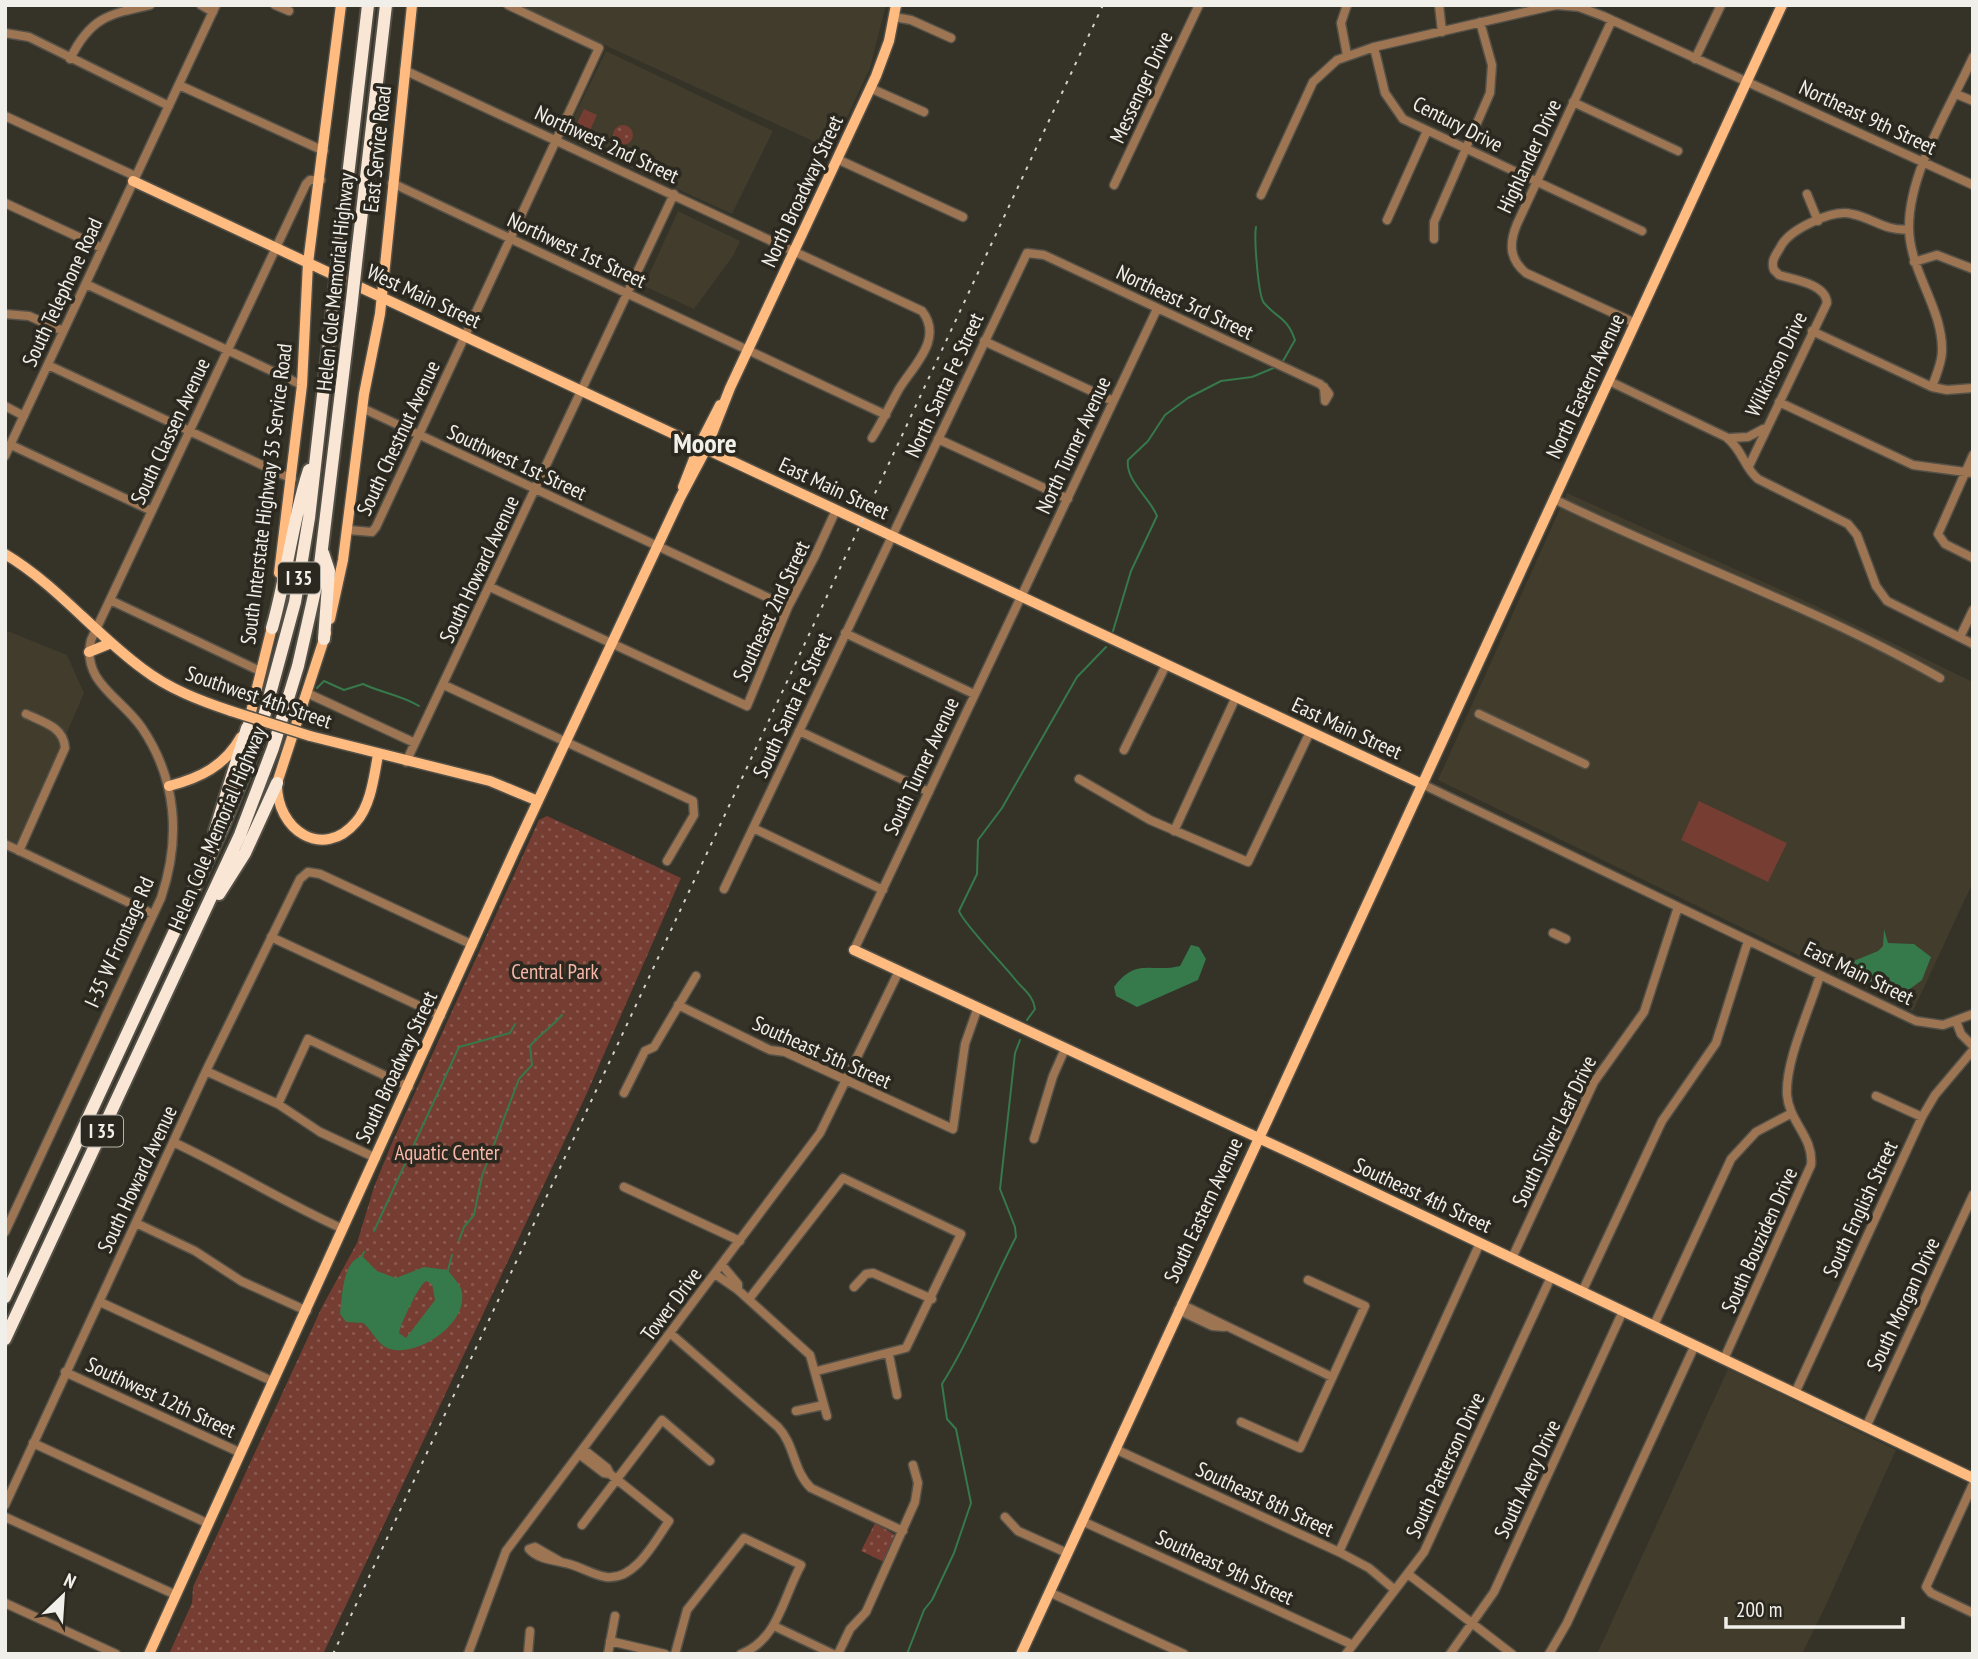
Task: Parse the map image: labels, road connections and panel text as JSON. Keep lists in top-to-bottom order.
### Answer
{
  "streets": {
    "highway": ["Helen Cole Memorial Highway", "I 35"],
    "main road": [
      "East Service Road",
      "North Broadway Street",
      "West Main Street",
      "North Eastern Avenue",
      "East Main Street",
      "South Interstate Highway 35 Service Road",
      "Southwest 4th Street",
      "South Broadway Street",
      "Southeast 4th Street",
      "South Eastern Avenue"
    ],
    "street": [
      "Messenger Drive",
      "Northeast 9th Street",
      "Century Drive",
      "Northwest 2nd Street",
      "Highlander Drive",
      "Northwest 1st Street",
      "South Telephone Road",
      "Northeast 3rd Street",
      "Wilkinson Drive",
      "North Santa Fe Street",
      "South Classen Avenue",
      "South Chestnut Avenue",
      "North Turner Avenue",
      "Southwest 1st Street",
      "South Howard Avenue",
      "Southeast 2nd Street",
      "South Santa Fe Street",
      "South Turner Avenue",
      "I-35 W Frontage Rd",
      "Southeast 5th Street",
      "South Silver Leaf Drive",
      "South English Street",
      "South Bouziden Drive",
      "Tower Drive",
      "South Morgan Drive",
      "Southwest 12th Street",
      "South Patterson Drive",
      "South Avery Drive",
      "Southeast 8th Street",
      "Southeast 9th Street"
    ]
  },
  "crossings": [
    ["Northeast 9th Street", "Century Drive"],
    ["Northeast 9th Street", "Highlander Drive"],
    ["Northeast 9th Street", "North Eastern Avenue"],
    ["Century Drive", "Highlander Drive"],
    ["Northwest 2nd Street", "East Service Road"],
    ["Northwest 2nd Street", "North Broadway Street"],
    ["Northwest 2nd Street", "Northwest 1st Street"],
    ["Northwest 2nd Street", "South Chestnut Avenue"],
    ["Northwest 2nd Street", "South Howard Avenue"],
    ["East Service Road", "Northwest 1st Street"],
    ["East Service Road", "West Main Street"],
    ["East Service Road", "South Chestnut Avenue"],
    ["East Service Road", "Southwest 1st Street"],
    ["Highlander Drive", "North Eastern Avenue"],
    ["North Broadway Street", "Northwest 1st Street"],
    ["North Broadway Street", "West Main Street"],
    ["North Broadway Street", "East Main Street"],
    ["North Broadway Street", "South Broadway Street"],
    ["Northwest 1st Street", "South Chestnut Avenue"],
    ["Northwest 1st Street", "South Howard Avenue"],
    ["South Telephone Road", "West Main Street"],
    ["West Main Street", "South Classen Avenue"],
    ["West Main Street", "South Chestnut Avenue"],
    ["West Main Street", "East Main Street"],
    ["West Main Street", "South Interstate Highway 35 Service Road"],
    ["West Main Street", "South Howard Avenue"],
    ["West Main Street", "South Broadway Street"],
    ["Northeast 3rd Street", "North Santa Fe Street"],
    ["Northeast 3rd Street", "North Turner Avenue"],
    ["North Santa Fe Street", "East Main Street"],
    ["North Santa Fe Street", "South Santa Fe Street"],
    ["North Eastern Avenue", "East Main Street"],
    ["North Eastern Avenue", "South Eastern Avenue"],
    ["South Classen Avenue", "South Interstate Highway 35 Service Road"],
    ["South Classen Avenue", "Southwest 4th Street"],
    ["South Chestnut Avenue", "Southwest 1st Street"],
    ["North Turner Avenue", "East Main Street"],
    ["North Turner Avenue", "South Turner Avenue"],
    ["Southwest 1st Street", "South Howard Avenue"],
    ["Southwest 1st Street", "Southeast 2nd Street"],
    ["Southwest 1st Street", "South Broadway Street"],
    ["East Main Street", "Southeast 2nd Street"],
    ["East Main Street", "South Santa Fe Street"],
    ["East Main Street", "South Turner Avenue"],
    ["East Main Street", "South Broadway Street"],
    ["East Main Street", "South Silver Leaf Drive"],
    ["East Main Street", "South Eastern Avenue"],
    ["East Main Street", "South Bouziden Drive"],
    ["South Interstate Highway 35 Service Road", "I-35 W Frontage Rd"],
    ["South Howard Avenue", "Southwest 4th Street"],
    ["South Howard Avenue", "South Broadway Street"],
    ["South Howard Avenue", "Southwest 12th Street"],
    ["Southeast 2nd Street", "South Broadway Street"],
    ["Southwest 4th Street", "South Broadway Street"],
    ["South Turner Avenue", "Southeast 4th Street"],
    ["Southeast 5th Street", "Southeast 4th Street"],
    ["Southeast 5th Street", "Tower Drive"],
    ["South Broadway Street", "Southwest 12th Street"],
    ["South Silver Leaf Drive", "Southeast 4th Street"],
    ["Southeast 4th Street", "South English Street"],
    ["Southeast 4th Street", "South Eastern Avenue"],
    ["Southeast 4th Street", "South Bouziden Drive"],
    ["Southeast 4th Street", "Tower Drive"],
    ["Southeast 4th Street", "South Morgan Drive"],
    ["Southeast 4th Street", "South Patterson Drive"],
    ["Southeast 4th Street", "South Avery Drive"],
    ["South Eastern Avenue", "Southeast 8th Street"],
    ["South Eastern Avenue", "Southeast 9th Street"],
    ["South Patterson Drive", "Southeast 8th Street"],
    ["South Patterson Drive", "Southeast 9th Street"]
  ],
  "districts": ["Moore"],
  "parks": ["Central Park", "Aquatic Center"],
  "scale_bar": "200 m",
  "north": "top right"
}
